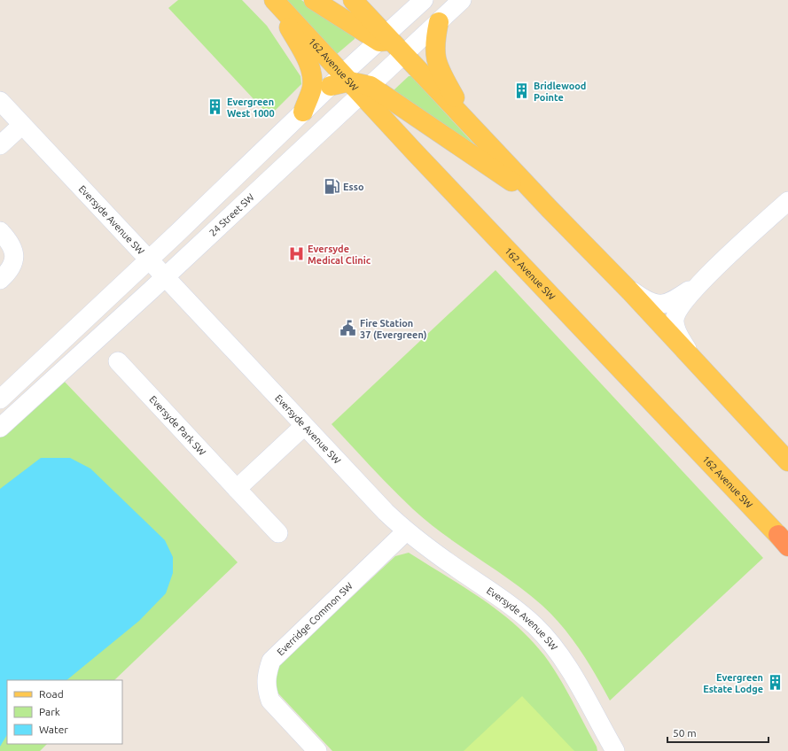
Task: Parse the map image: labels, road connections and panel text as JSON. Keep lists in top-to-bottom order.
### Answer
{
  "streets": {
    "main road": ["162 Avenue SW"],
    "street": [
      "24 Street SW",
      "Eversyde Avenue SW",
      "Eversyde Park SW",
      "Everridge Common SW"
    ]
  },
  "crossings": [
    ["162 Avenue SW", "24 Street SW"],
    ["24 Street SW", "Eversyde Avenue SW"],
    ["Eversyde Avenue SW", "Everridge Common SW"]
  ],
  "places": {
    "building": ["Bridlewood Pointe", "Evergreen West 1000", "Evergreen Estate Lodge"],
    "fuel station": ["Esso"],
    "hospital": ["Eversyde Medical Clinic"],
    "public building": ["Fire Station 37 (Evergreen)"]
  },
  "legend": ["Road", "Park", "Water"],
  "scale_bar": "50 m"
}
